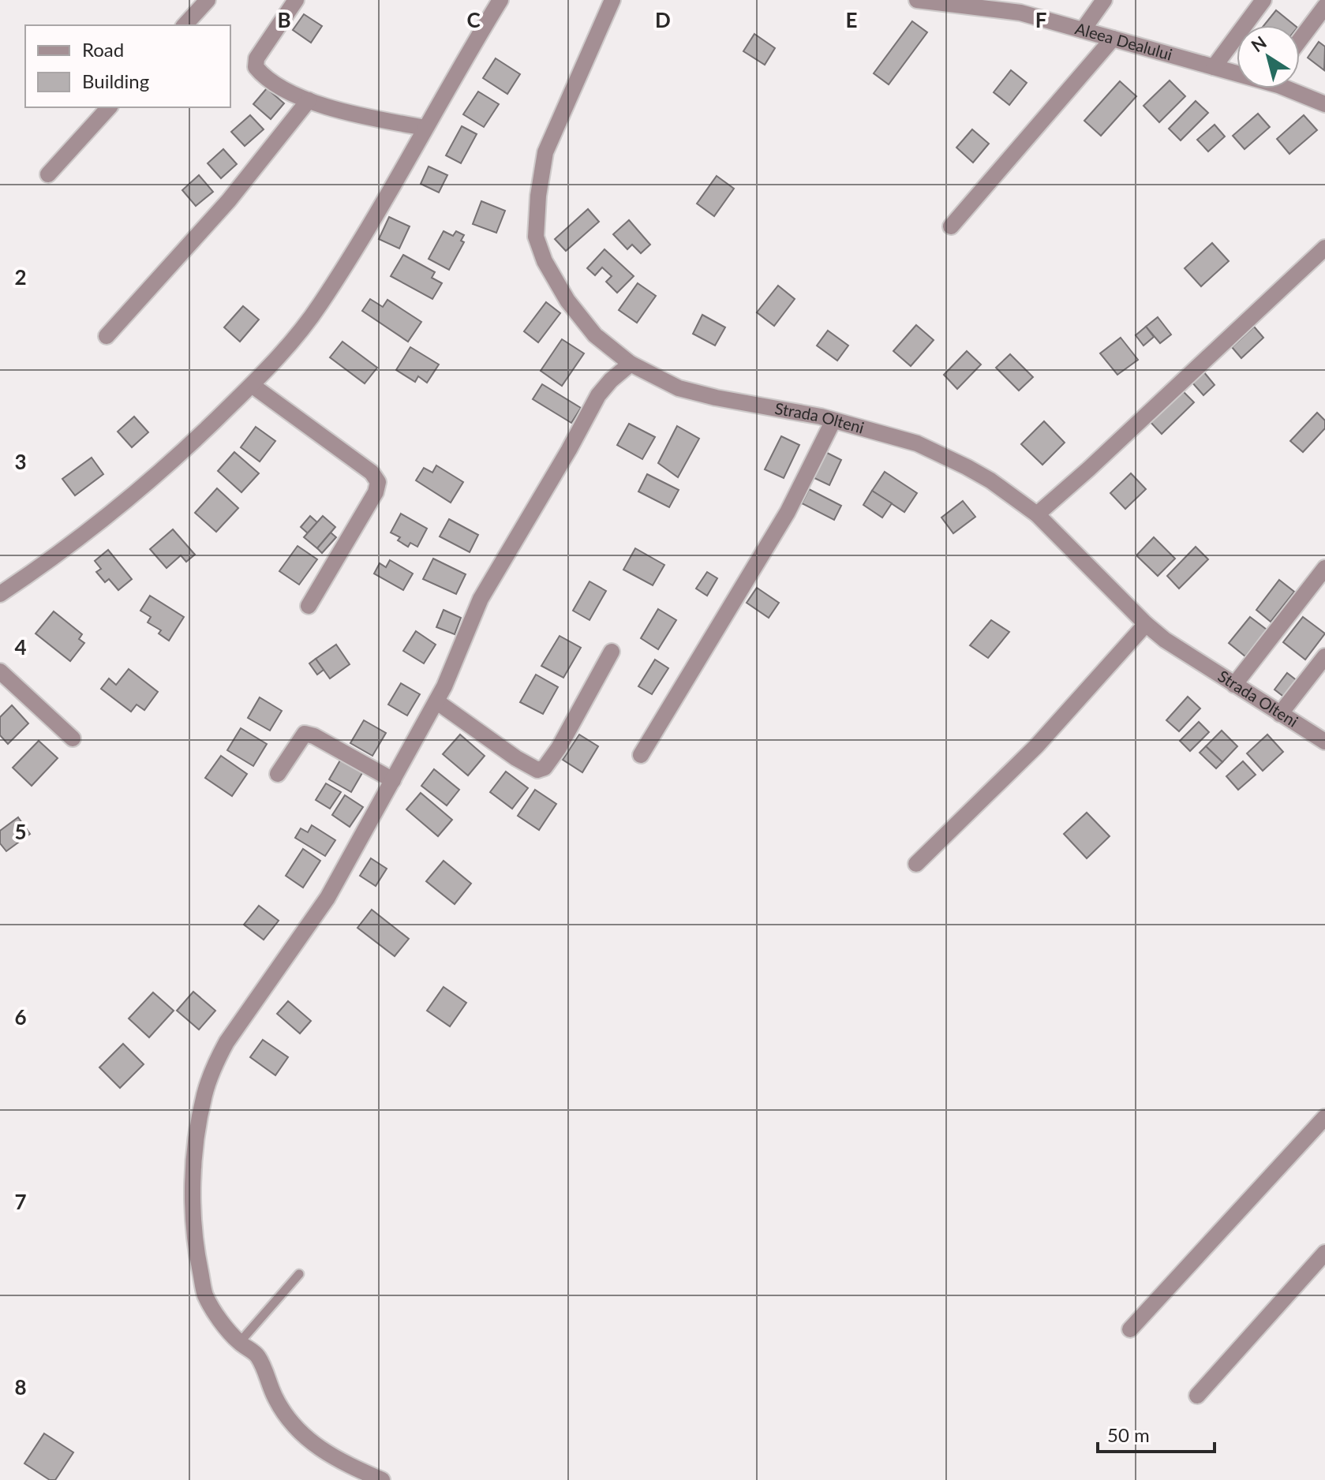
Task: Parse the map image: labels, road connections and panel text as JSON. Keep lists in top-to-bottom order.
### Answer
{
  "streets": {
    "street": ["Aleea Dealului", "Strada Olteni"]
  },
  "legend": ["Road", "Building"],
  "scale_bar": "50 m",
  "north": "top left",
  "grid": {
    "columns": [
      "B",
      "C",
      "D",
      "E",
      "F"
    ],
    "rows": [
      "2",
      "3",
      "4",
      "5",
      "6",
      "7",
      "8"
    ]
  }
}
